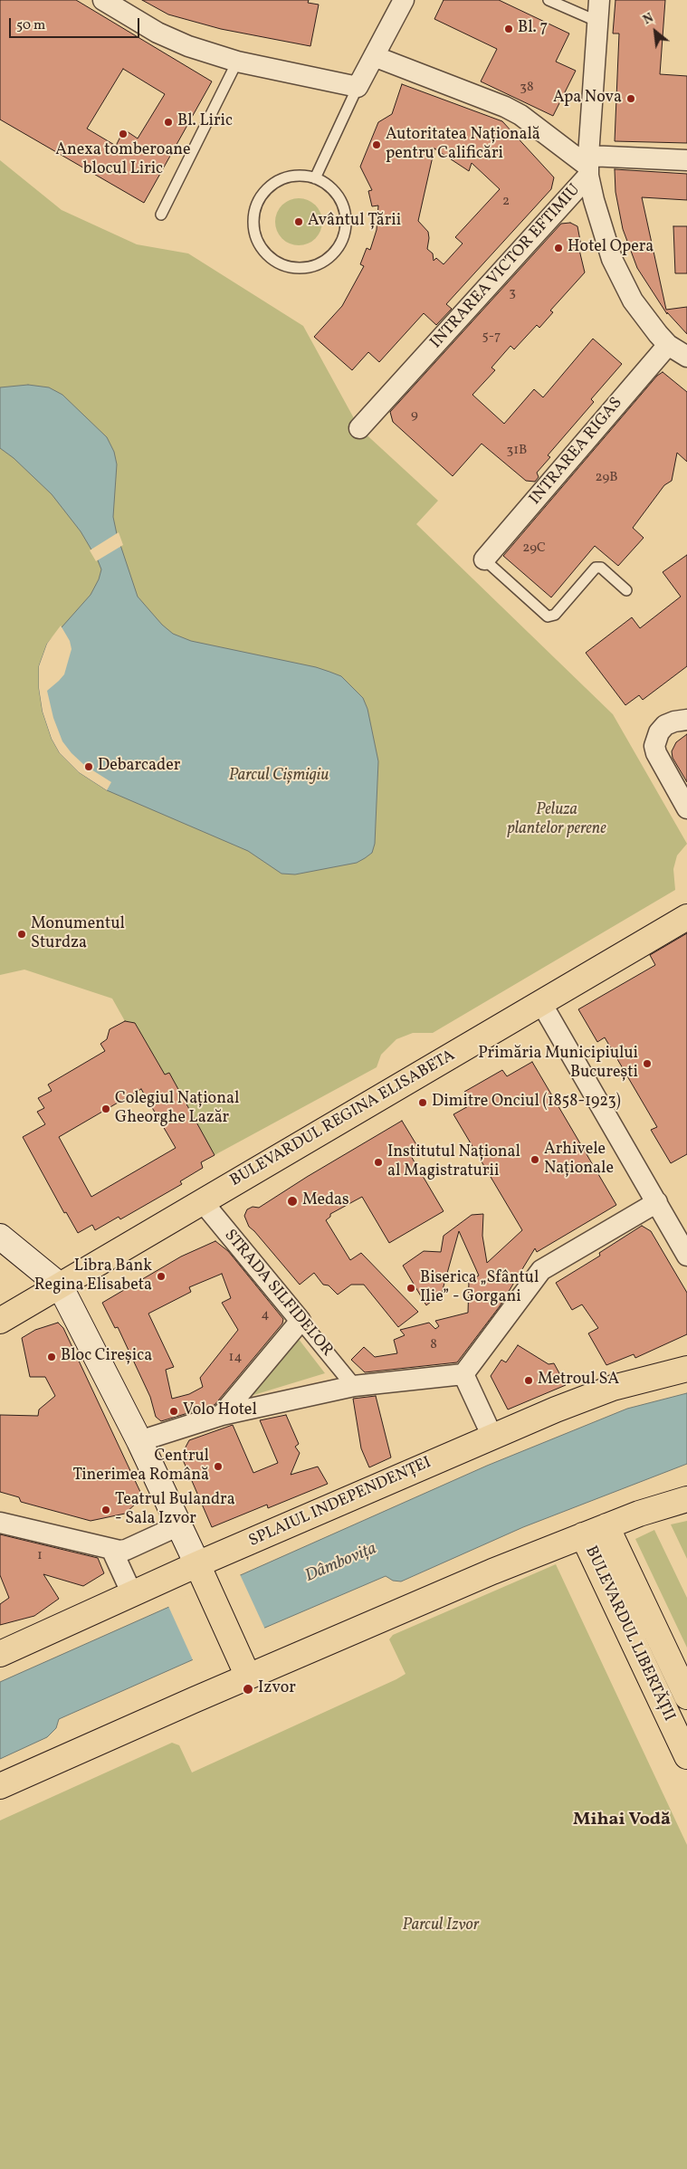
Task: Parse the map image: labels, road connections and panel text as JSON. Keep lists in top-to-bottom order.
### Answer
{
  "streets": {
    "main road": ["BULEVARDUL REGINA ELISABETA", "SPLAIUL INDEPENDENȚEI", "BULEVARDUL LIBERTĂȚII"],
    "street": ["INTRAREA VICTOR EFTIMIU", "INTRAREA RIGAS", "STRADA SILFIDELOR"]
  },
  "crossings": [
    ["BULEVARDUL REGINA ELISABETA", "STRADA SILFIDELOR"]
  ],
  "districts": ["Mihai Vodă"],
  "water": ["Dâmbovița"],
  "parks": ["Parcul Cișmigiu", "Peluza plantelor perene", "Parcul Izvor"],
  "places": [
    "Bl. 7",
    "Apa Nova",
    "Bl. Liric",
    "Anexa tomberoane blocul Liric",
    "Autoritatea Națională pentru Calificări",
    "Avântul Țării",
    "Hotel Opera",
    "Debarcader",
    "Monumentul Sturdza",
    "Primăria Municipiului București",
    "Dimitre Onciul (1858-1923)",
    "Colegiul Național Gheorghe Lazăr",
    "Arhivele Naționale",
    "Institutul Național al Magistraturii",
    "Medas",
    "Libra Bank Regina Elisabeta",
    "Biserica „Sfântul Ilie” - Gorgani",
    "Bloc Cireșica",
    "Metroul SA",
    "Volo Hotel",
    "Centrul Tinerimea Română",
    "Teatrul Bulandra - Sala Izvor",
    "Izvor"
  ],
  "house_numbers": [
    "38",
    "2",
    "3",
    "5-7",
    "9",
    "31B",
    "29B",
    "29C",
    "4",
    "8",
    "14",
    "1"
  ],
  "scale_bar": "50 m",
  "north": "top left"
}
